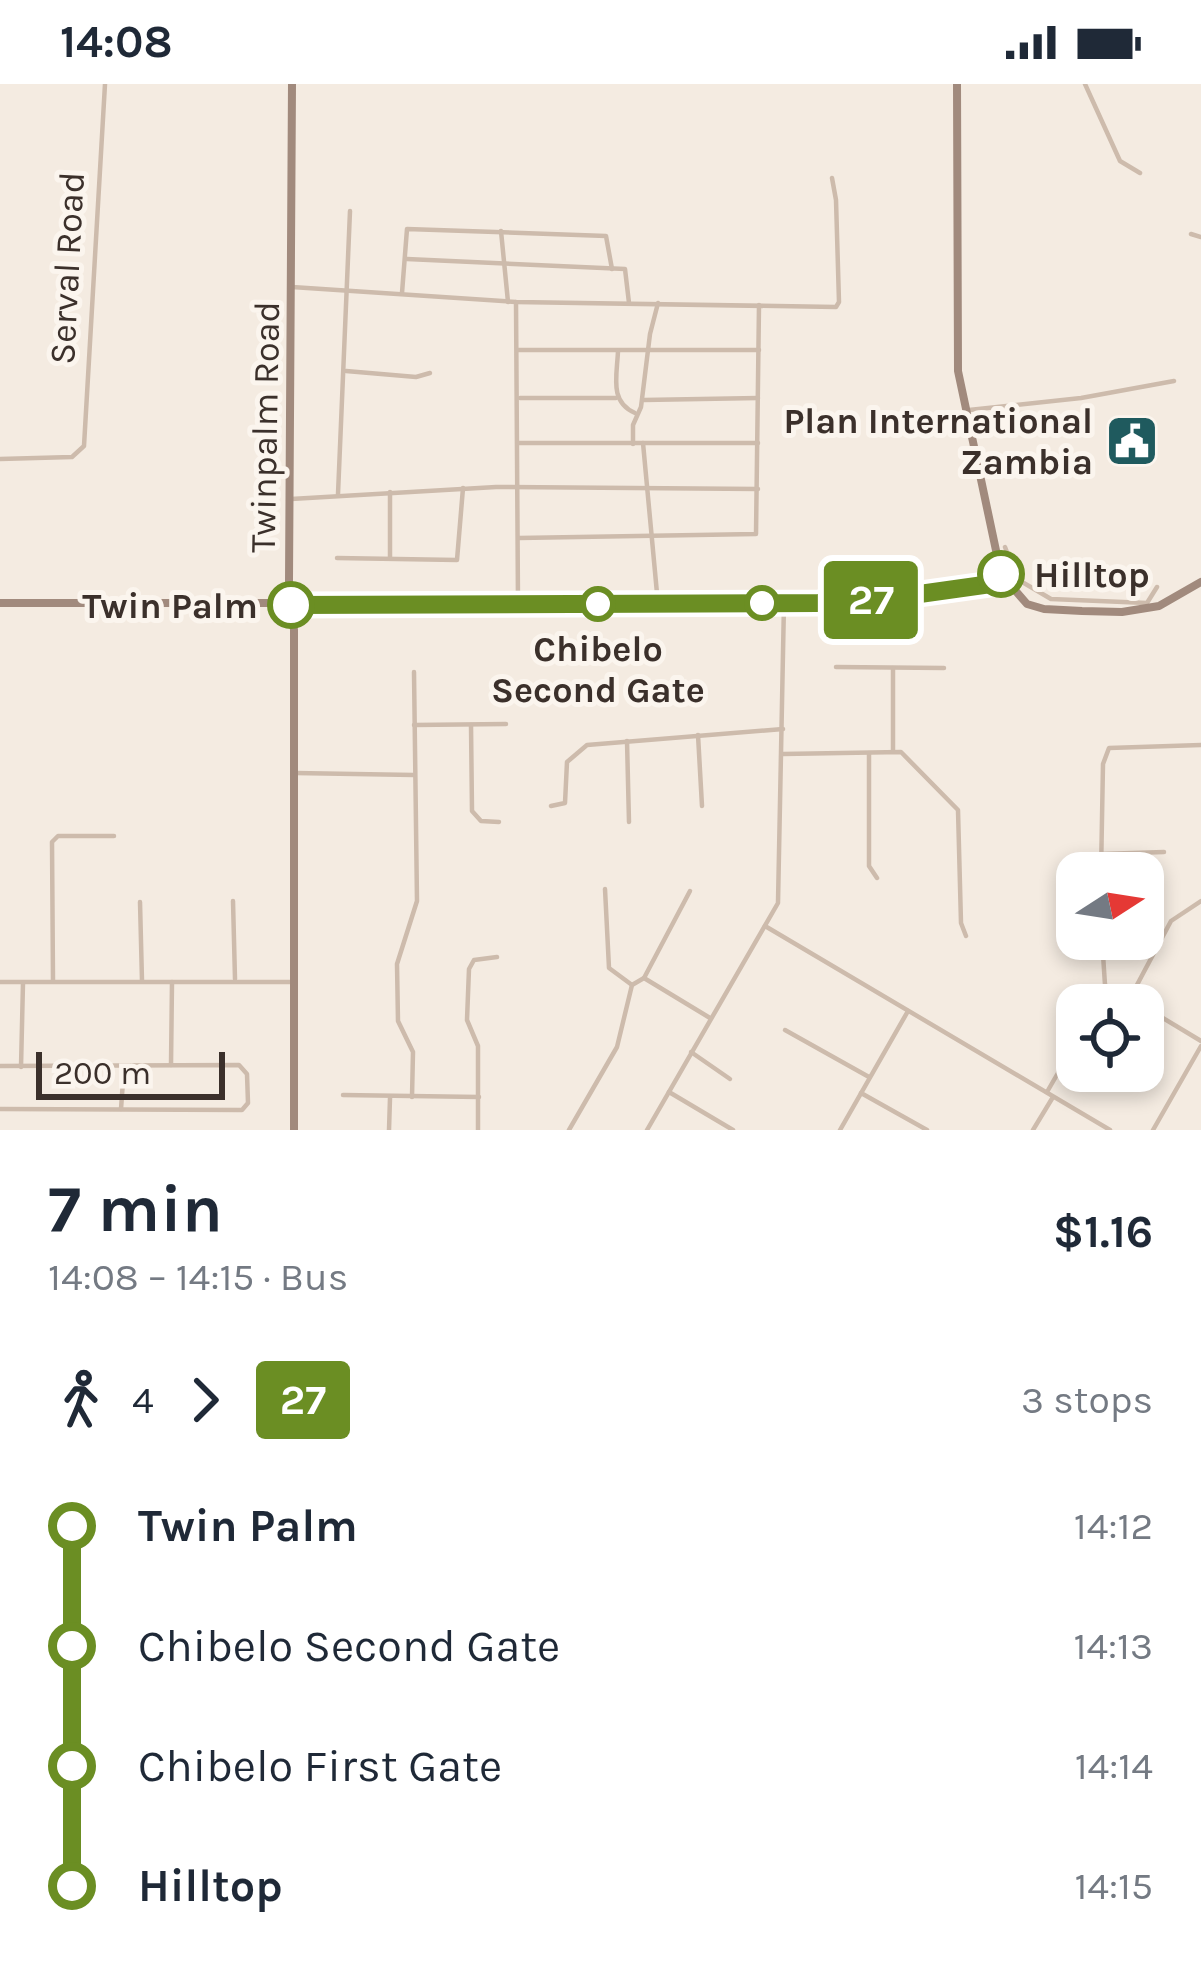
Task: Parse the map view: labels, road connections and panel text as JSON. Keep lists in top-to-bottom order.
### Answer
{
  "streets": {
    "main road": ["Twinpalm Road"],
    "street": ["Serval Road"]
  },
  "places": {
    "public building": ["Plan International Zambia"],
    "other": ["Hilltop", "Chibelo Second Gate", "Twin Palm"]
  },
  "lines": ["bus line 27"],
  "scale_bar": "200 m",
  "north": "right",
  "page": {
    "status": "14:08",
    "on_map": "27",
    "scale": "200 m",
    "heading": ["7 min", "14:08 – 14:15 · Bus", "$1.16"],
    "legs": ["4", "27", "3 stops"],
    "list": [
      {
        "name": "Twin Palm",
        "value": "14:12"
      },
      {
        "name": "Chibelo Second Gate",
        "value": "14:13"
      },
      {
        "name": "Chibelo First Gate",
        "value": "14:14"
      },
      {
        "name": "Hilltop",
        "value": "14:15"
      }
    ]
  }
}
